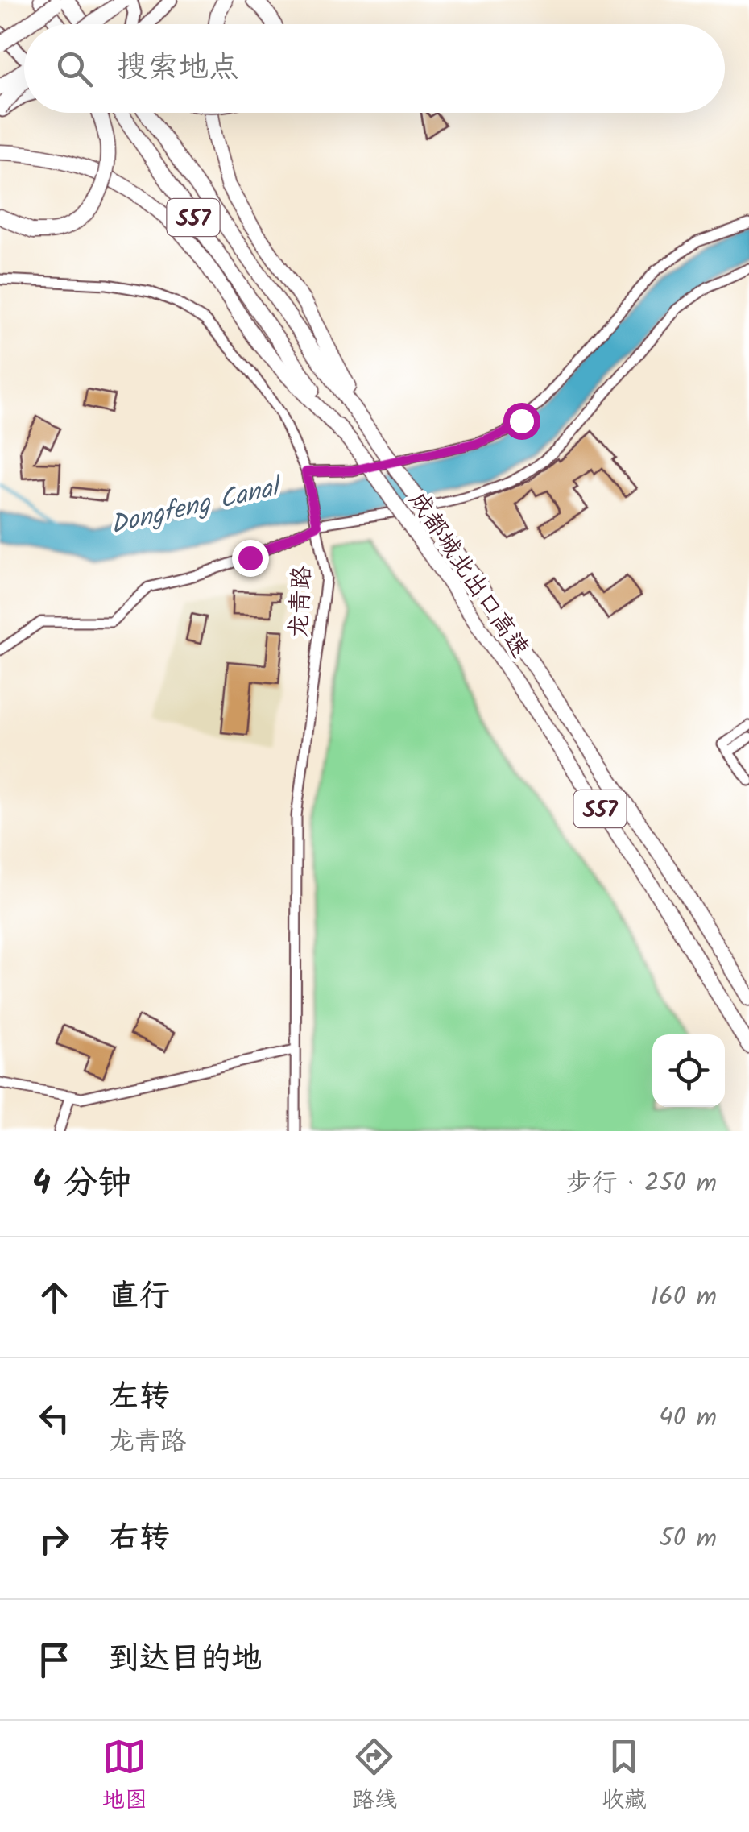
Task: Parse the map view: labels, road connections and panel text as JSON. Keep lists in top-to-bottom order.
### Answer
{
  "streets": {
    "highway": ["S57", "成都城北出口高速"],
    "street": ["龙青路"]
  },
  "water": ["Dongfeng Canal"],
  "page": {
    "search": "搜索地点",
    "heading": ["4 分钟", "步行 · 250 m"],
    "list": [
      ["直行", "160 m"],
      ["左转", "龙青路", "40 m"],
      ["右转", "50 m"],
      "到达目的地"
    ],
    "nav": ["地图", "路线", "收藏"]
  }
}
